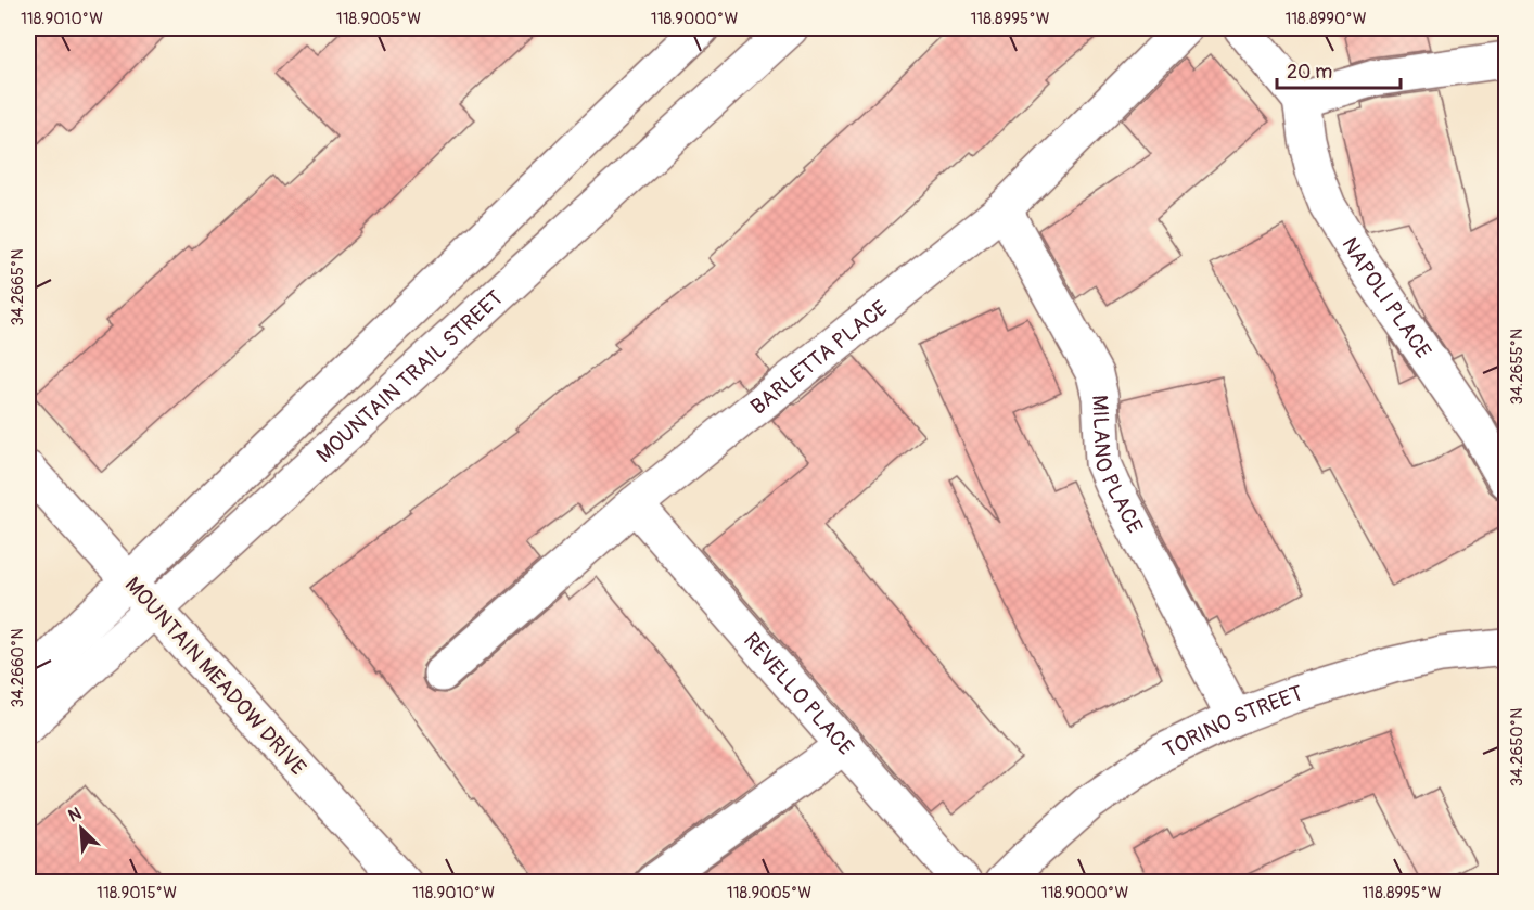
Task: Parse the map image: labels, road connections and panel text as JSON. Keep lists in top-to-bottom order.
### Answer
{
  "streets": {
    "street": [
      "NAPOLI PLACE",
      "BARLETTA PLACE",
      "MOUNTAIN TRAIL STREET",
      "MILANO PLACE",
      "MOUNTAIN MEADOW DRIVE",
      "REVELLO PLACE",
      "TORINO STREET"
    ]
  },
  "crossings": [
    ["BARLETTA PLACE", "MILANO PLACE"],
    ["BARLETTA PLACE", "REVELLO PLACE"],
    ["MOUNTAIN TRAIL STREET", "MOUNTAIN MEADOW DRIVE"],
    ["MILANO PLACE", "TORINO STREET"]
  ],
  "scale_bar": "20 m",
  "north": "top left",
  "coordinates": [
    "118.9010°W",
    "118.9005°W",
    "118.9000°W",
    "118.8995°W",
    "118.8990°W",
    "34.2665°N",
    "34.2655°N",
    "34.2660°N",
    "34.2650°N",
    "118.9015°W"
  ]
}
